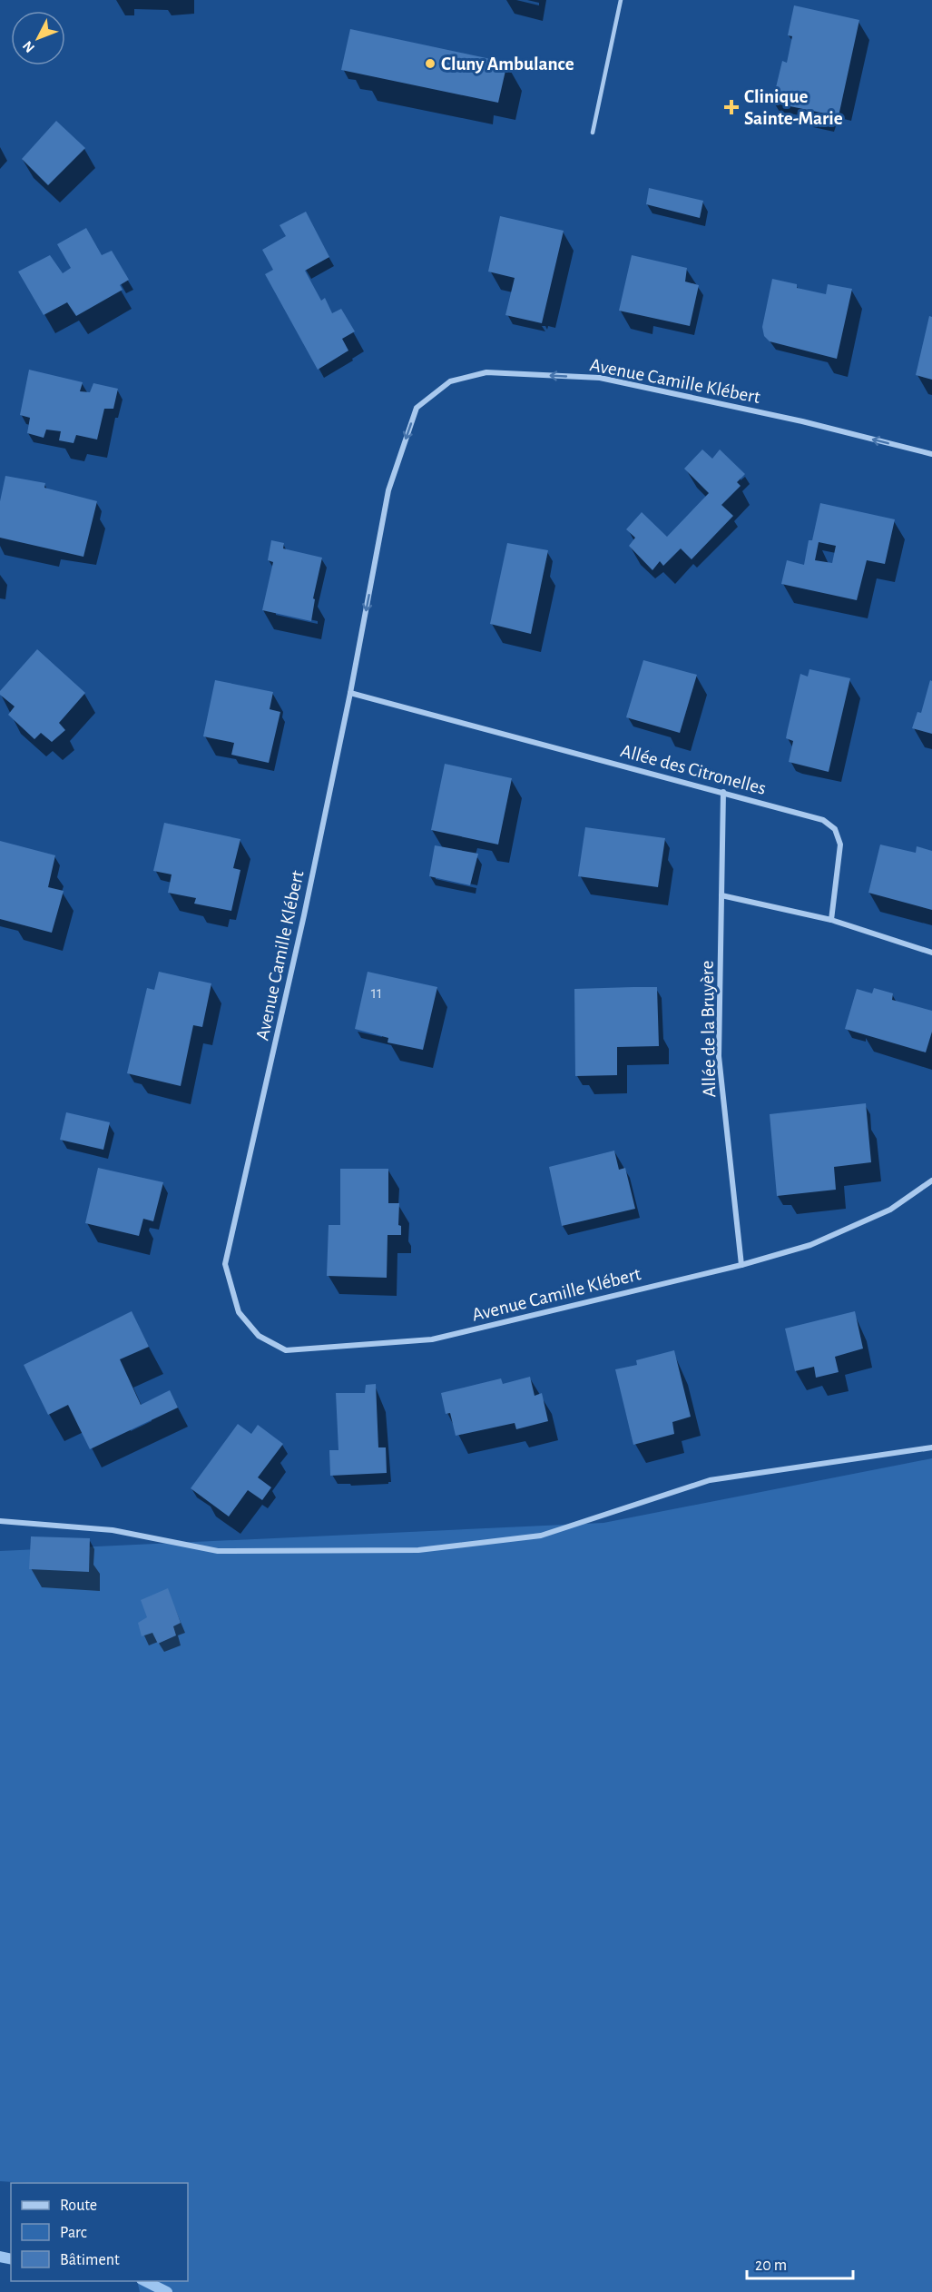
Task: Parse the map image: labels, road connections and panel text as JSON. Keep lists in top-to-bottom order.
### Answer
{
  "streets": {
    "street": ["Avenue Camille Klébert", "Allée des Citronelles", "Allée de la Bruyère"]
  },
  "crossings": [
    ["Avenue Camille Klébert", "Allée des Citronelles"],
    ["Avenue Camille Klébert", "Allée de la Bruyère"],
    ["Allée des Citronelles", "Allée de la Bruyère"]
  ],
  "places": {
    "other": ["Cluny Ambulance"],
    "health": ["Clinique Sainte-Marie"]
  },
  "house_numbers": ["11"],
  "legend": ["Route", "Parc", "Bâtiment"],
  "scale_bar": "20 m",
  "north": "bottom left"
}
